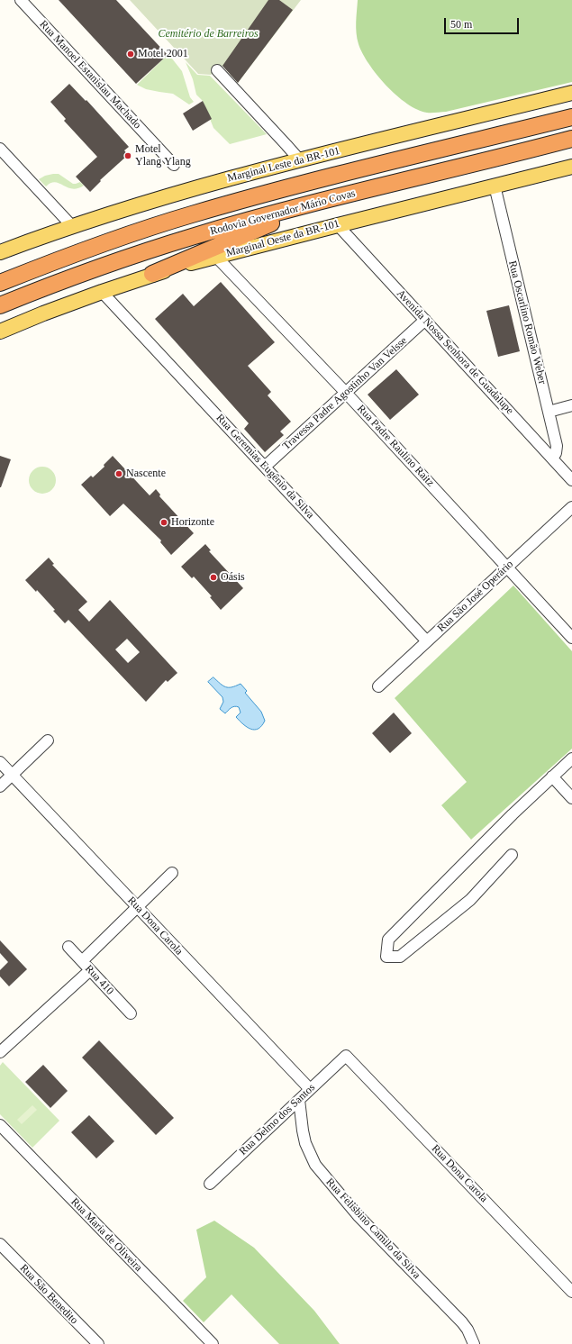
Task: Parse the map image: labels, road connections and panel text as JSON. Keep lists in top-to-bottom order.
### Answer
{
  "streets": {
    "highway": ["Rodovia Governador Mário Covas"],
    "main road": ["Marginal Leste da BR-101", "Marginal Oeste da BR-101"],
    "street": [
      "Rua Manoel Estanislau Machado",
      "Rua Oscarlino Romão Weber",
      "Avenida Nossa Senhora de Guadalupe",
      "Travessa Padre Agostinho Van Velsse",
      "Rua Padre Raulino Raitz",
      "Rua Geremias Eugênio da Silva",
      "Rua São José Operário",
      "Rua Dona Carola",
      "Rua 410",
      "Rua Delmo dos Santos",
      "Rua Felisbino Camilo da Silva",
      "Rua Maria de Oliveira",
      "Rua São Benedito"
    ]
  },
  "crossings": [
    ["Marginal Oeste da BR-101", "Rua Oscarlino Romão Weber"],
    ["Marginal Oeste da BR-101", "Avenida Nossa Senhora de Guadalupe"],
    ["Marginal Oeste da BR-101", "Rua Padre Raulino Raitz"],
    ["Marginal Oeste da BR-101", "Rua Geremias Eugênio da Silva"],
    ["Rua Oscarlino Romão Weber", "Avenida Nossa Senhora de Guadalupe"],
    ["Avenida Nossa Senhora de Guadalupe", "Travessa Padre Agostinho Van Velsse"],
    ["Travessa Padre Agostinho Van Velsse", "Rua Padre Raulino Raitz"],
    ["Travessa Padre Agostinho Van Velsse", "Rua Geremias Eugênio da Silva"],
    ["Rua Padre Raulino Raitz", "Rua São José Operário"],
    ["Rua Geremias Eugênio da Silva", "Rua São José Operário"],
    ["Rua Dona Carola", "Rua Delmo dos Santos"],
    ["Rua Delmo dos Santos", "Rua Felisbino Camilo da Silva"]
  ],
  "parks": ["Cemitério de Barreiros"],
  "places": [
    "Motel 2001",
    "Motel Ylang Ylang",
    "Nascente",
    "Horizonte",
    "Oásis"
  ],
  "scale_bar": "50 m"
}
